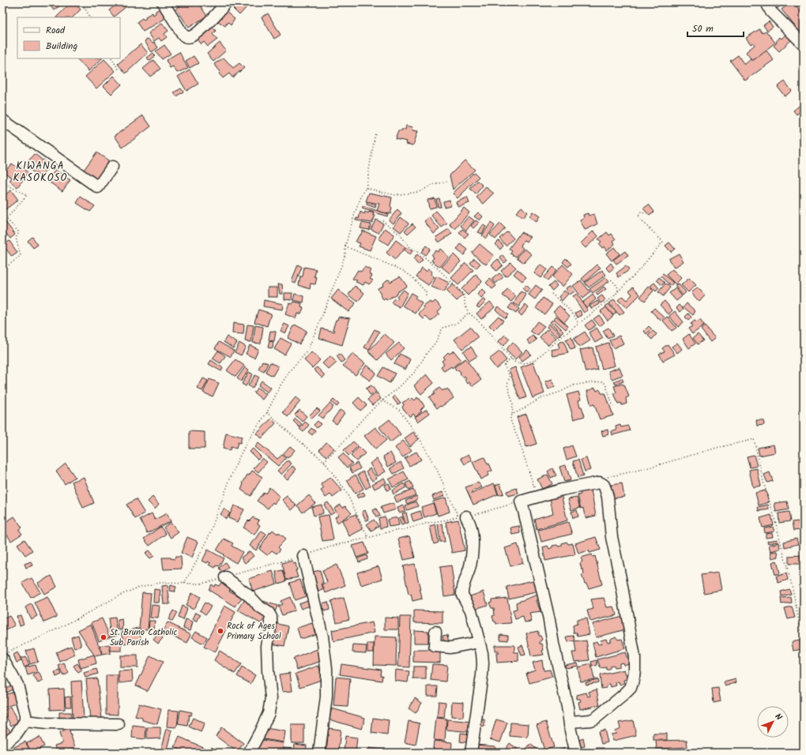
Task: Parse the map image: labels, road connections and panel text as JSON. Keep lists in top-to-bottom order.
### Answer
{
  "districts": ["KIWANGA KASOKOSO"],
  "places": ["Rock of Ages Primary School", "St. Bruno Catholic Sub Parish"],
  "legend": ["Road", "Building"],
  "scale_bar": "50 m",
  "north": "top right"
}
